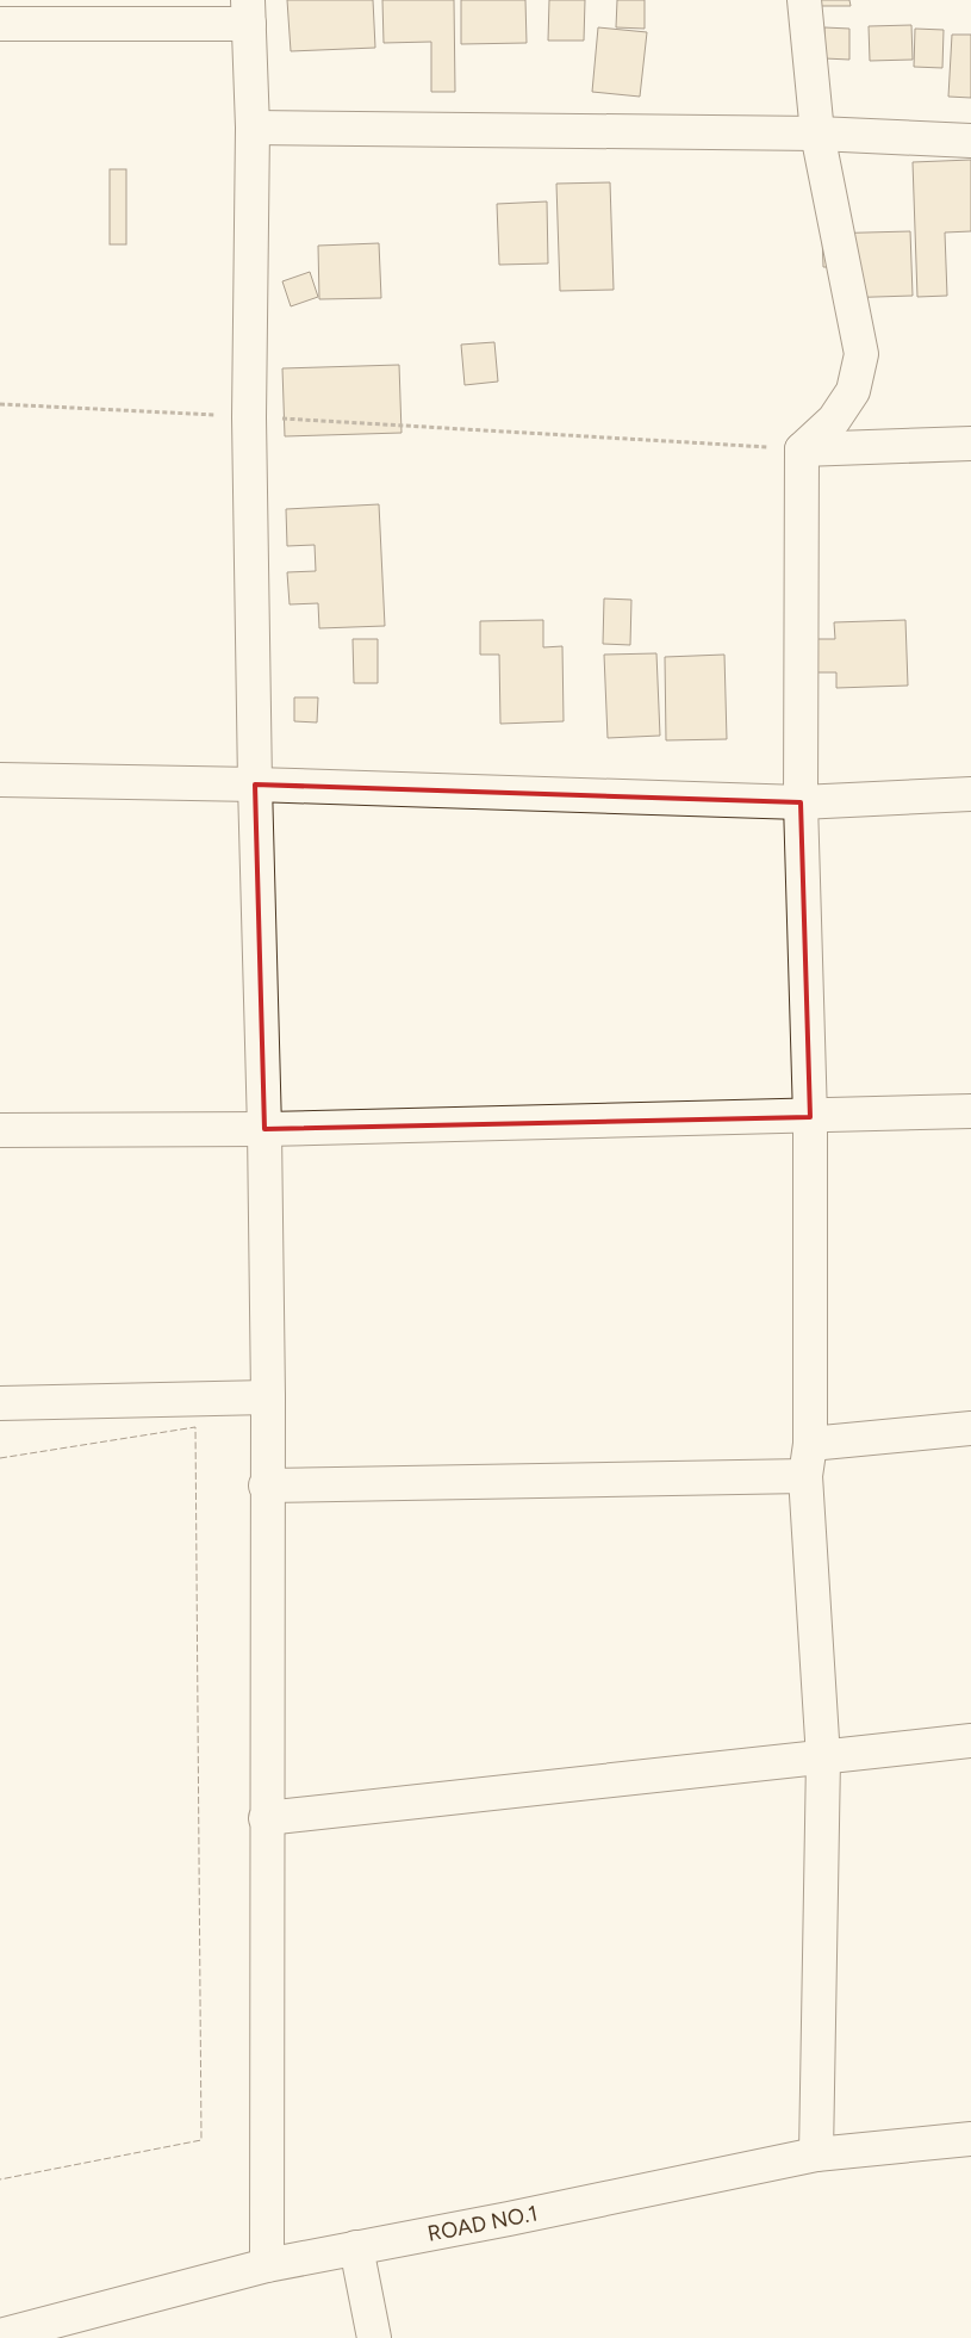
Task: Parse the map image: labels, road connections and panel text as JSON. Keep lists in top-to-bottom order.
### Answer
{
  "streets": {
    "main road": ["ROAD NO.1"]
  }
}
